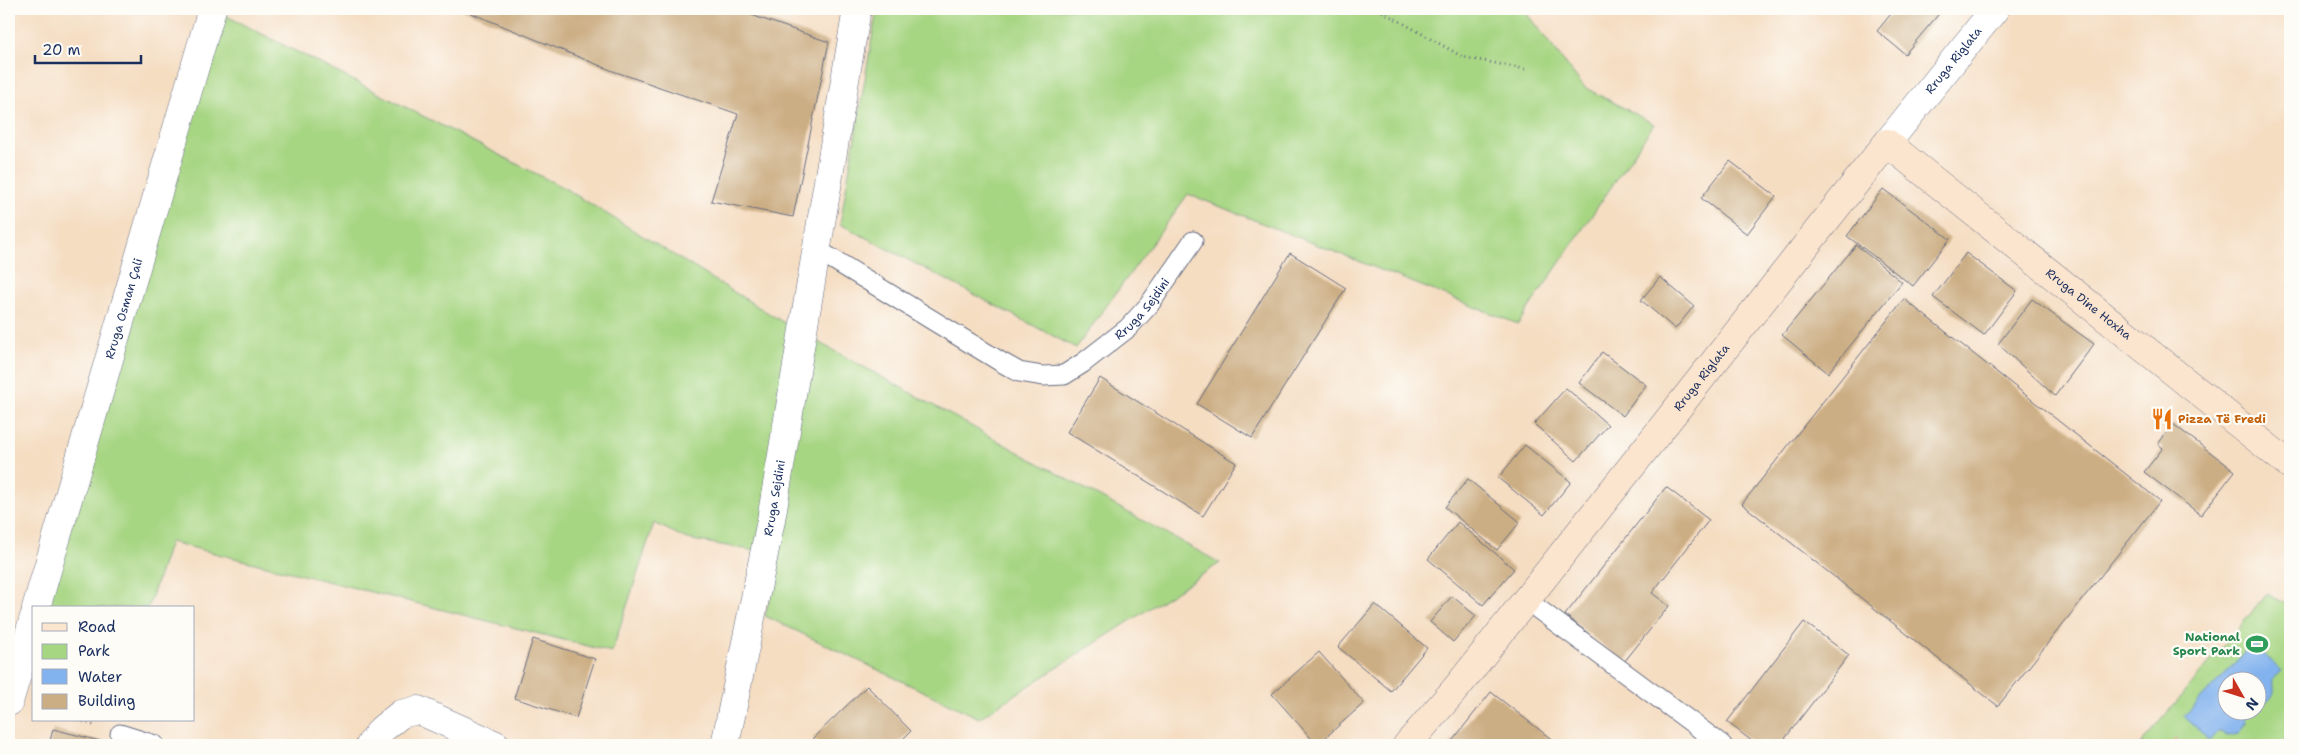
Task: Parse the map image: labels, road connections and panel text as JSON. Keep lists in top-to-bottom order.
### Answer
{
  "streets": {
    "main road": ["Rruga Riglata", "Rruga Dine Hoxha"],
    "street": ["Rruga Osman Çali", "Rruga Sejdini"]
  },
  "crossings": [
    ["Rruga Riglata", "Rruga Dine Hoxha"]
  ],
  "places": {
    "restaurant": ["Pizza Të Fredi"],
    "sports": ["National Sport Park"]
  },
  "legend": [
    "Road",
    "Park",
    "Water",
    "Building"
  ],
  "scale_bar": "20 m",
  "north": "bottom right"
}
